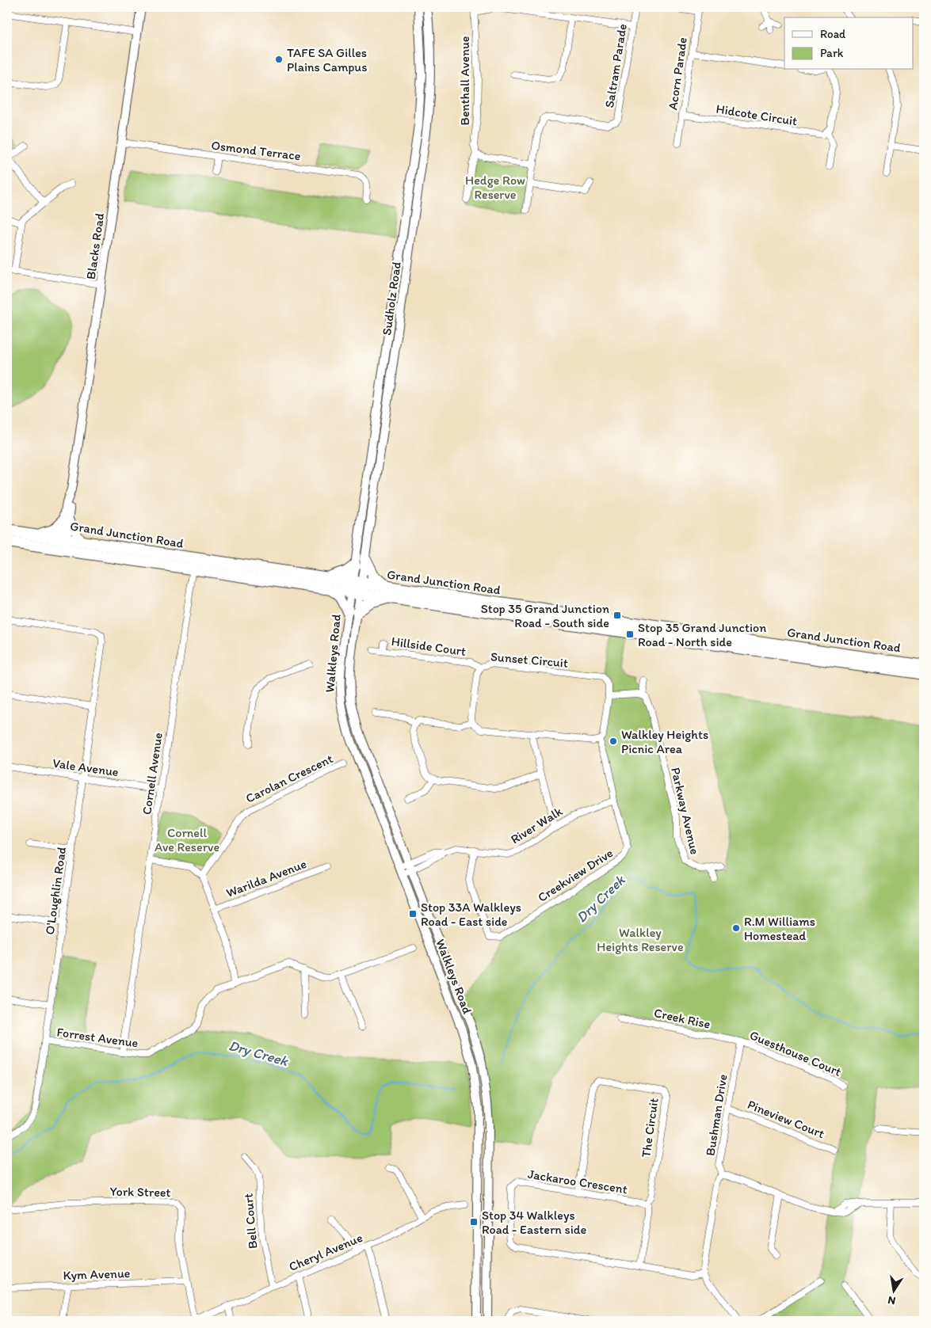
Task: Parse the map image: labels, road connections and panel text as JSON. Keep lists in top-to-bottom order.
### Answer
{
  "streets": {
    "highway": ["Grand Junction Road"],
    "main road": ["Blacks Road", "Sudholz Road", "Walkleys Road"],
    "street": [
      "Saltram Parade",
      "Acorn Parade",
      "Benthall Avenue",
      "Hidcote Circuit",
      "Osmond Terrace",
      "Hillside Court",
      "Sunset Circuit",
      "Vale Avenue",
      "Cornell Avenue",
      "Carolan Crescent",
      "Parkway Avenue",
      "River Walk",
      "Creekview Drive",
      "Warilda Avenue",
      "O'Loughlin Road",
      "Creek Rise",
      "Forrest Avenue",
      "Guesthouse Court",
      "Bushman Drive",
      "Pineview Court",
      "The Circuit",
      "Jackaroo Crescent",
      "York Street",
      "Bell Court",
      "Cheryl Avenue",
      "Kym Avenue"
    ]
  },
  "crossings": [
    ["Acorn Parade", "Hidcote Circuit"],
    ["Osmond Terrace", "Blacks Road"],
    ["Blacks Road", "Grand Junction Road"],
    ["Sudholz Road", "Grand Junction Road"],
    ["Sudholz Road", "Walkleys Road"],
    ["Grand Junction Road", "Walkleys Road"],
    ["Grand Junction Road", "Cornell Avenue"],
    ["Hillside Court", "Sunset Circuit"],
    ["Walkleys Road", "River Walk"],
    ["Sunset Circuit", "Creekview Drive"],
    ["Vale Avenue", "Cornell Avenue"],
    ["Vale Avenue", "O'Loughlin Road"],
    ["Cornell Avenue", "Forrest Avenue"],
    ["River Walk", "Creekview Drive"],
    ["O'Loughlin Road", "Forrest Avenue"],
    ["Creek Rise", "Guesthouse Court"],
    ["Creek Rise", "Bushman Drive"],
    ["Guesthouse Court", "Bushman Drive"],
    ["Bushman Drive", "Pineview Court"],
    ["Bushman Drive", "Jackaroo Crescent"],
    ["The Circuit", "Jackaroo Crescent"],
    ["York Street", "Cheryl Avenue"],
    ["York Street", "Kym Avenue"],
    ["Bell Court", "Cheryl Avenue"]
  ],
  "water": ["Dry Creek"],
  "parks": ["Hedge Row Reserve", "Cornell Ave Reserve", "Walkley Heights Reserve"],
  "places": {
    "other": ["TAFE SA Gilles Plains Campus", "Walkley Heights Picnic Area", "R.M Williams Homestead"],
    "transit": [
      "Stop 35 Grand Junction Road - South side",
      "Stop 35 Grand Junction Road - North side",
      "Stop 33A Walkleys Road - East side",
      "Stop 34 Walkleys Road - Eastern side"
    ]
  },
  "legend": ["Road", "Park"],
  "north": "bottom"
}
